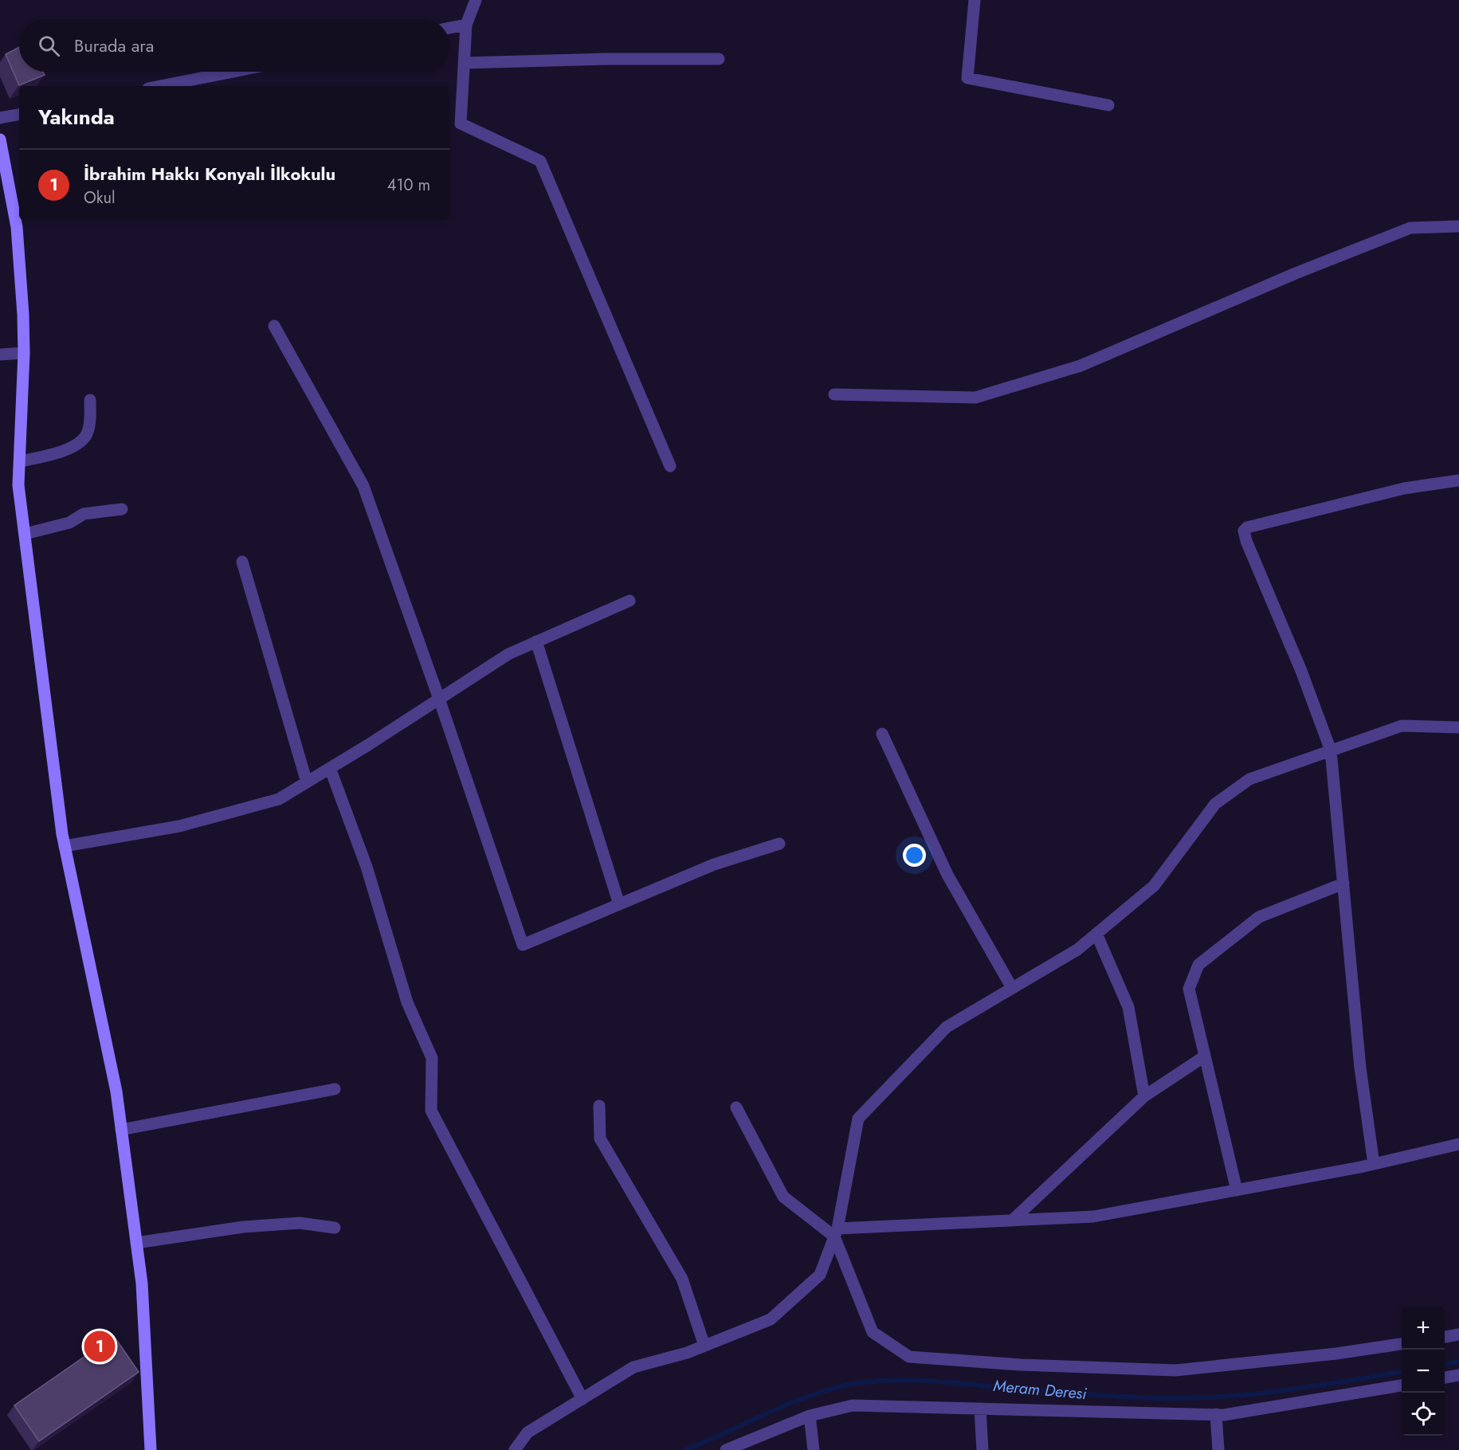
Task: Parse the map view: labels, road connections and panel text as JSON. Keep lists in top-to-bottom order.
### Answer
{
  "water": ["Meram Deresi"],
  "page": {
    "search": "Burada ara",
    "heading": "Yakında",
    "list": [
      {
        "mark": "1",
        "name": "İbrahim Hakkı Konyalı İlkokulu",
        "note": "Okul",
        "value": "410 m"
      }
    ],
    "map_buttons": ["+", "−"],
    "pins": "1"
  }
}
